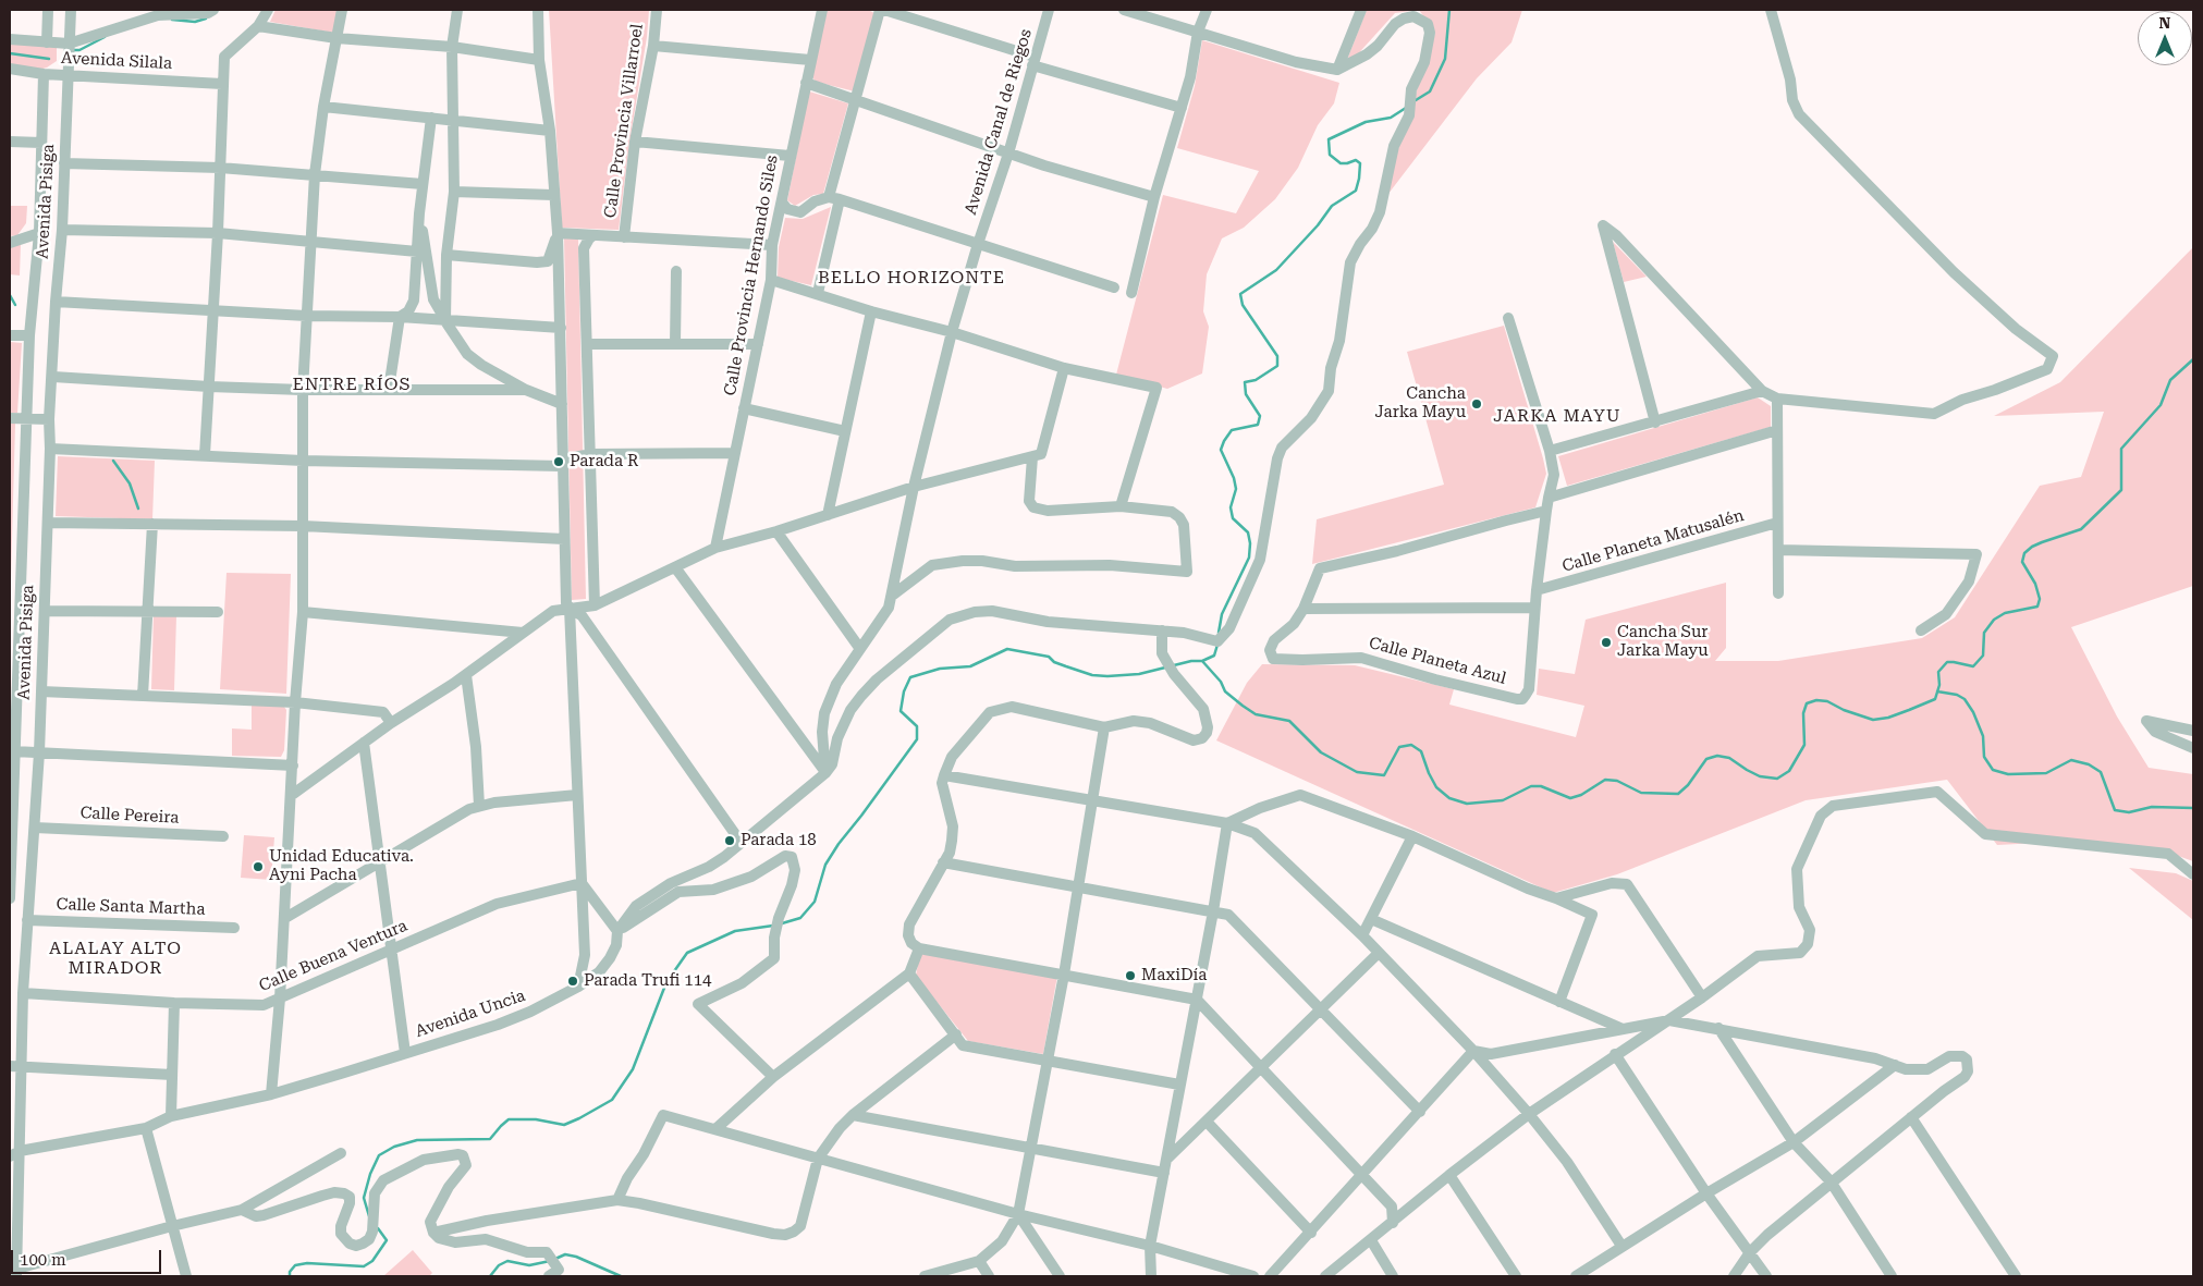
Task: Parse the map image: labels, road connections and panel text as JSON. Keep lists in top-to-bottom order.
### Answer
{
  "streets": {
    "street": [
      "Avenida Silala",
      "Calle Provincia Villarroel",
      "Avenida Canal de Riegos",
      "Avenida Pisiga",
      "Calle Provincia Hernando Siles",
      "Calle Planeta Matusalén",
      "Calle Planeta Azul",
      "Calle Pereira",
      "Calle Santa Martha",
      "Calle Buena Ventura",
      "Avenida Uncia"
    ]
  },
  "crossings": [
    ["Avenida Silala", "Avenida Pisiga"],
    ["Avenida Pisiga", "Calle Pereira"],
    ["Avenida Pisiga", "Calle Santa Martha"],
    ["Avenida Pisiga", "Calle Buena Ventura"],
    ["Avenida Pisiga", "Avenida Uncia"]
  ],
  "districts": [
    "BELLO HORIZONTE",
    "ENTRE RÍOS",
    "JARKA MAYU",
    "ALALAY ALTO MIRADOR"
  ],
  "places": [
    "Cancha Jarka Mayu",
    "Parada R",
    "Cancha Sur Jarka Mayu",
    "Parada 18",
    "Unidad Educativa. Ayni Pacha",
    "MaxiDía",
    "Parada Trufi 114"
  ],
  "scale_bar": "100 m",
  "north": "top"
}
